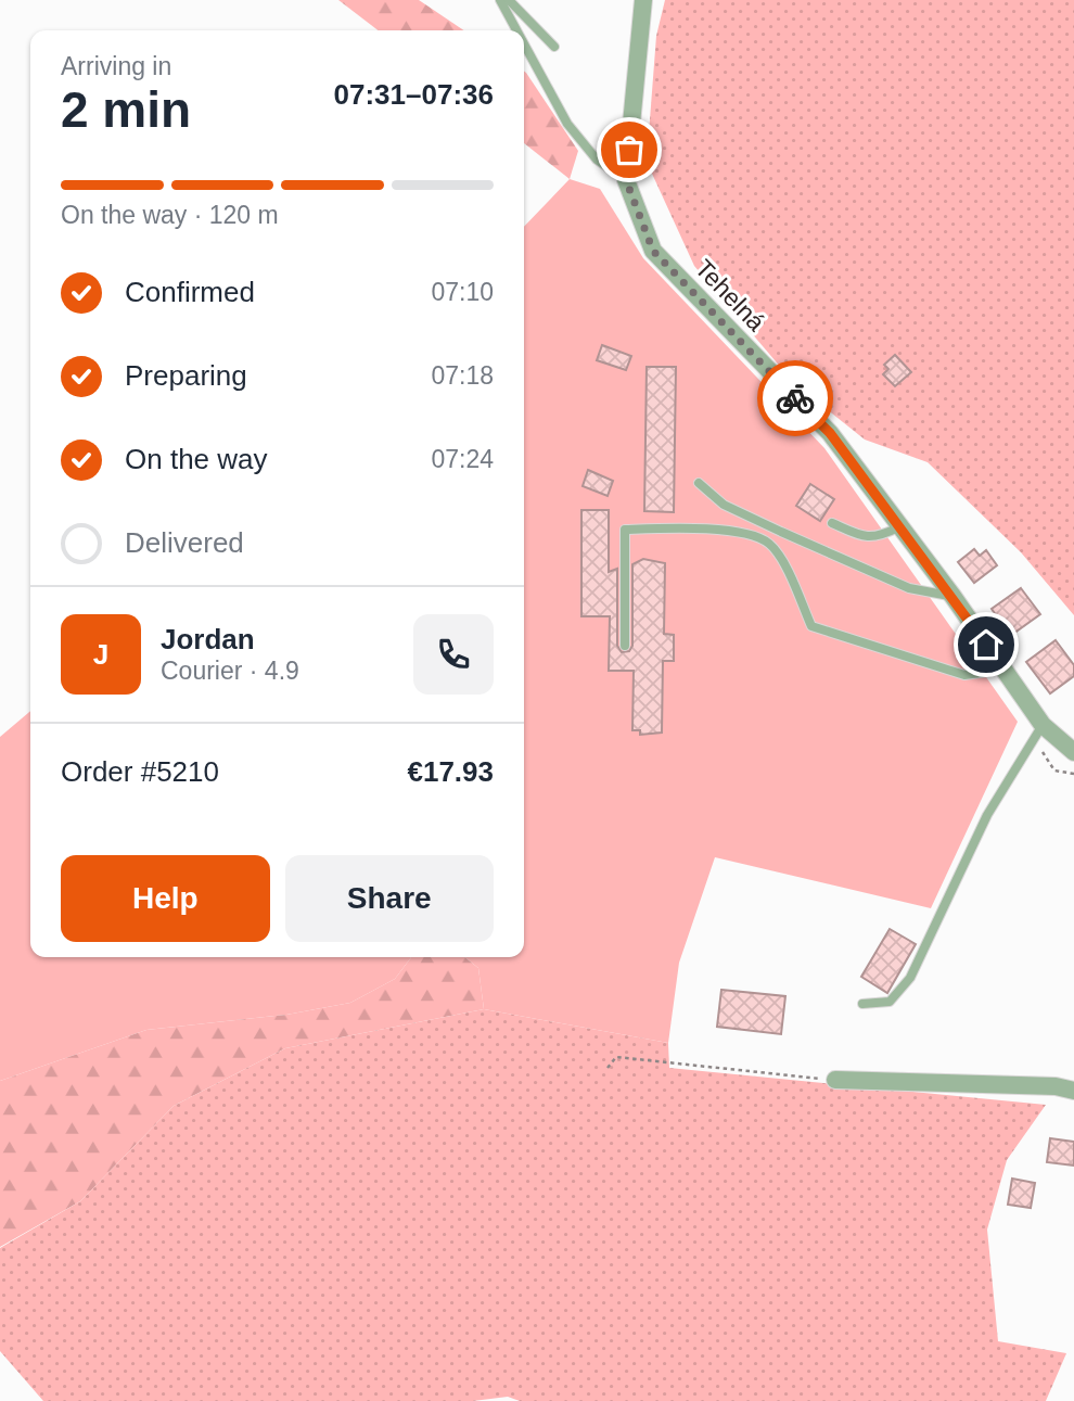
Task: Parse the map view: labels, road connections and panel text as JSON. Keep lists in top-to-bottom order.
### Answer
{
  "streets": {
    "street": ["Tehelná"]
  },
  "page": {
    "heading": ["2 min", "Arriving in", "07:31–07:36"],
    "panel": [
      "Jordan",
      "Courier · 4.9",
      "Order #5210",
      "€17.93"
    ],
    "bar": "On the way · 120 m",
    "list": [
      ["Confirmed", "07:10"],
      ["Preparing", "07:18"],
      ["On the way", "07:24"],
      "Delivered"
    ],
    "round": "J",
    "buttons": ["Help", "Share"]
  }
}
